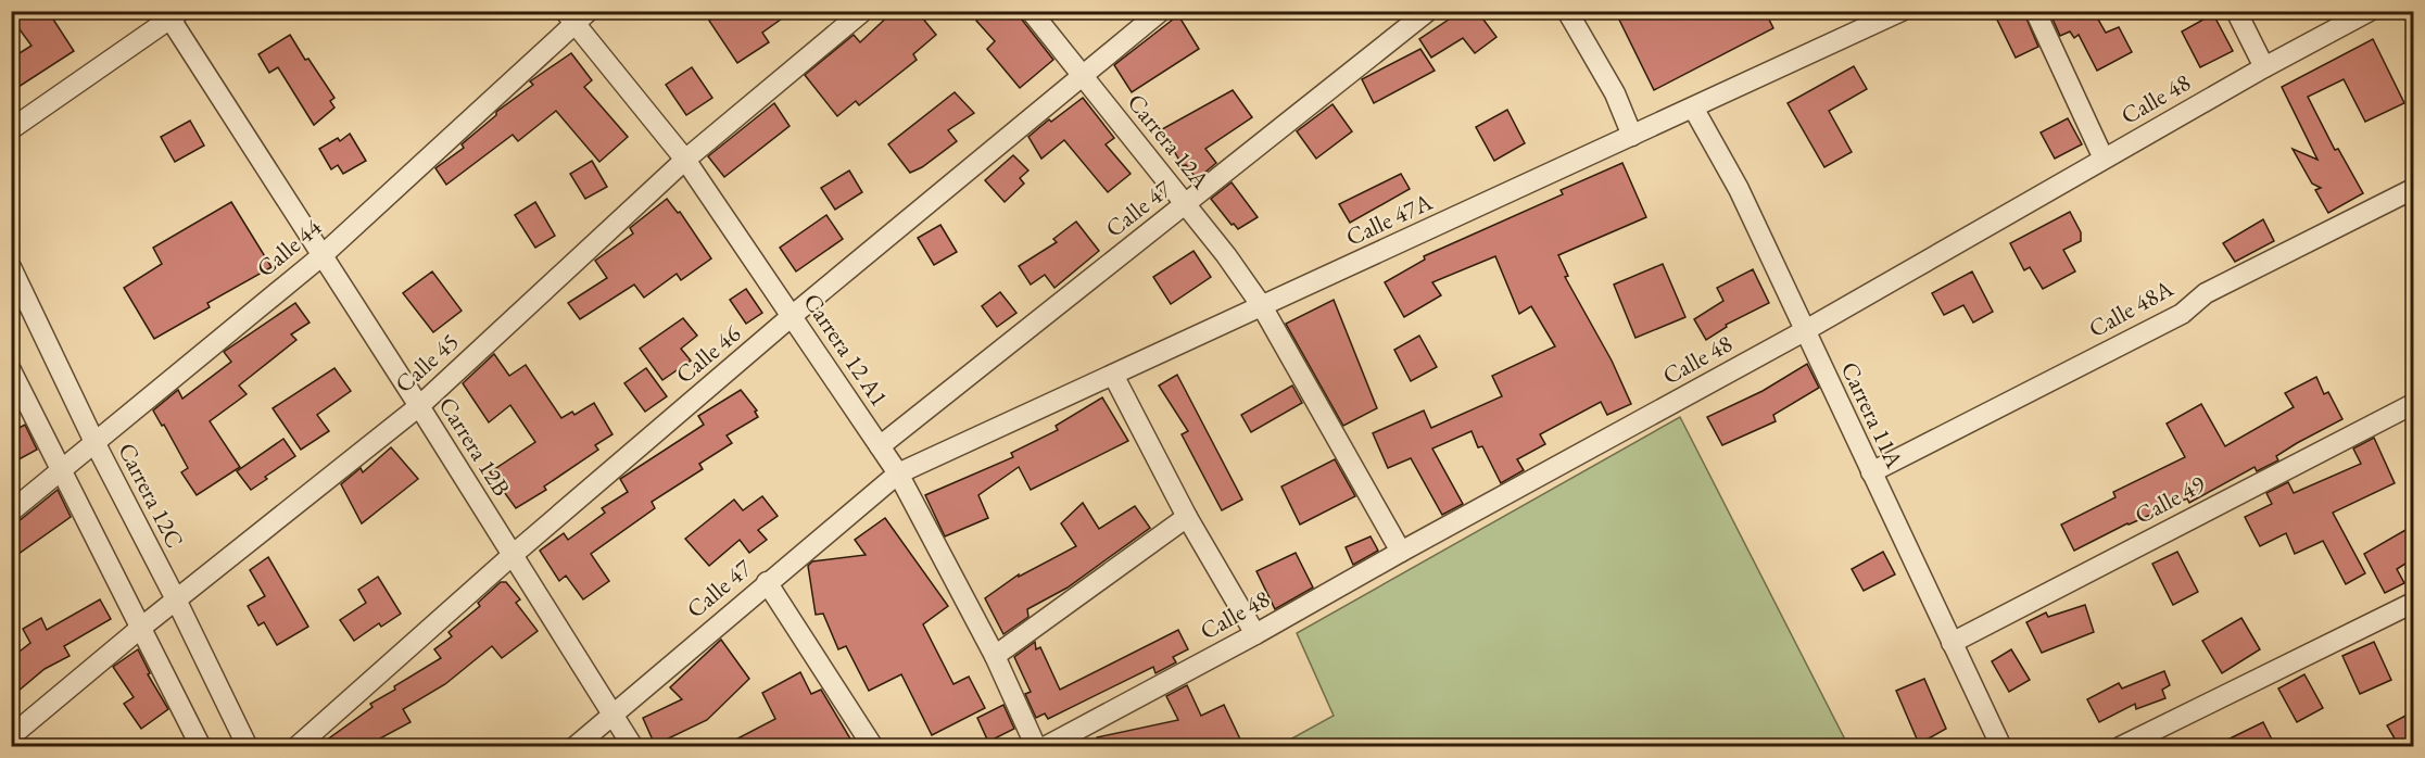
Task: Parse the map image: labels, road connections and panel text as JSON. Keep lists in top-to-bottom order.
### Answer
{
  "streets": {
    "street": [
      "Calle 48",
      "Carrera 12A",
      "Calle 47",
      "Calle 47A",
      "Calle 44",
      "Calle 48A",
      "Carrera 12 A1",
      "Calle 46",
      "Calle 45",
      "Carrera 11A",
      "Carrera 12B",
      "Carrera 12C",
      "Calle 49"
    ]
  },
  "crossings": [
    ["Calle 48", "Carrera 12A"],
    ["Calle 48", "Carrera 11A"],
    ["Carrera 12A", "Calle 47"],
    ["Carrera 12A", "Calle 47A"],
    ["Carrera 12A", "Calle 46"],
    ["Calle 47", "Calle 47A"],
    ["Calle 47", "Carrera 12 A1"],
    ["Calle 47", "Carrera 12B"],
    ["Calle 47A", "Carrera 12 A1"],
    ["Calle 47A", "Carrera 11A"],
    ["Calle 44", "Carrera 12 A1"],
    ["Calle 44", "Carrera 12B"],
    ["Calle 44", "Carrera 12C"],
    ["Calle 48A", "Carrera 11A"],
    ["Carrera 12 A1", "Calle 46"],
    ["Carrera 12 A1", "Calle 45"],
    ["Calle 46", "Carrera 12B"],
    ["Calle 45", "Carrera 12B"],
    ["Calle 45", "Carrera 12C"],
    ["Carrera 11A", "Calle 49"]
  ]
}
